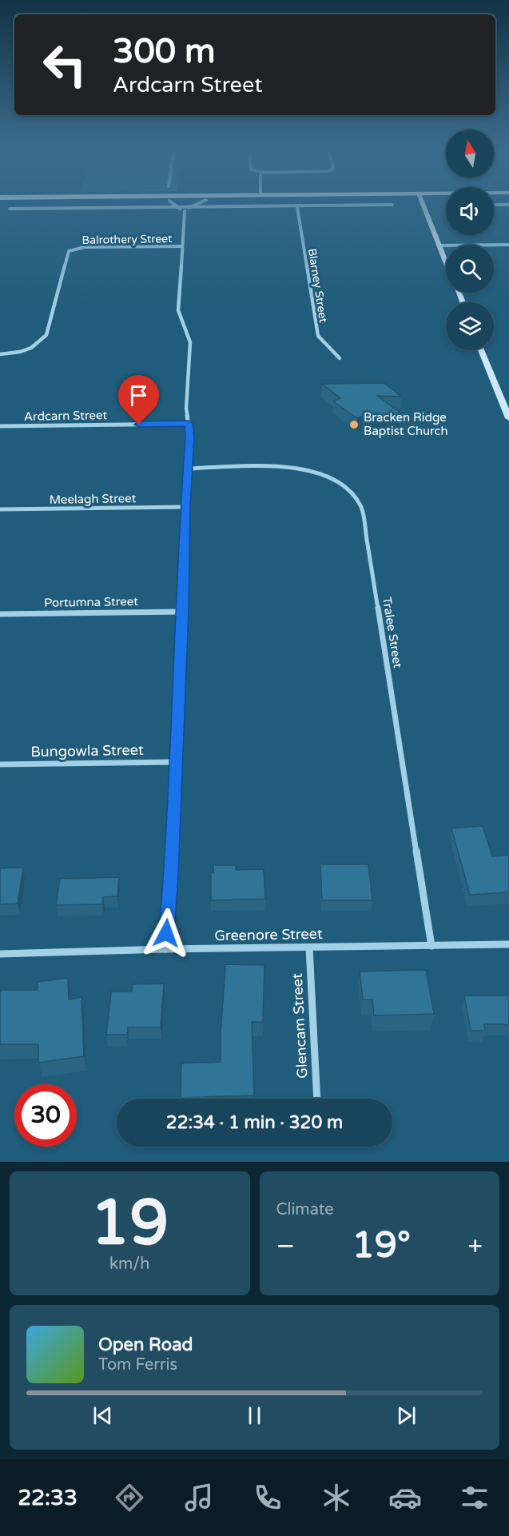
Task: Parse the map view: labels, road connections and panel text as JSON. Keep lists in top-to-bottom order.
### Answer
{
  "streets": {
    "street": [
      "Balrothery Street",
      "Blarney Street",
      "Ardcarn Street",
      "Meelagh Street",
      "Portumna Street",
      "Tralee Street",
      "Bungowla Street",
      "Greenore Street",
      "Glencam Street"
    ]
  },
  "crossings": [
    ["Tralee Street", "Greenore Street"],
    ["Greenore Street", "Glencam Street"]
  ],
  "places": ["Bracken Ridge Baptist Church"],
  "north": "top",
  "page": {
    "turn": ["300 m", "Ardcarn Street"],
    "limit": "30",
    "trip": "22:34 · 1 min · 320 m",
    "tile": [
      ["19", "km/h"],
      "Climate"
    ],
    "heat": ["−", "19°", "+"],
    "song": ["Open Road", "Tom Ferris"],
    "tabs": "22:33"
  }
}
